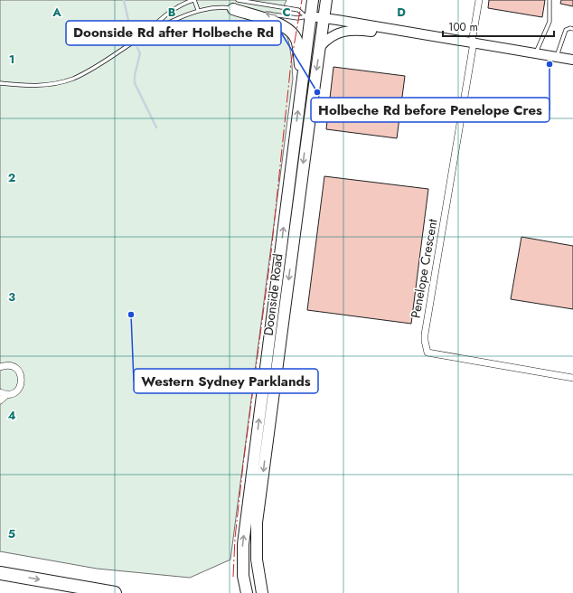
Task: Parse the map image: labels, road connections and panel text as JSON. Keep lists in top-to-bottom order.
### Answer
{
  "streets": {
    "main road": ["Doonside Road"],
    "street": ["Penelope Crescent"]
  },
  "places": ["Holbeche Rd before Penelope Cres", "Doonside Rd after Holbeche Rd", "Western Sydney Parklands"],
  "scale_bar": "100 m",
  "grid": {
    "columns": [
      "A",
      "B",
      "C",
      "D"
    ],
    "rows": [
      "1",
      "2",
      "3",
      "4",
      "5"
    ]
  }
}
